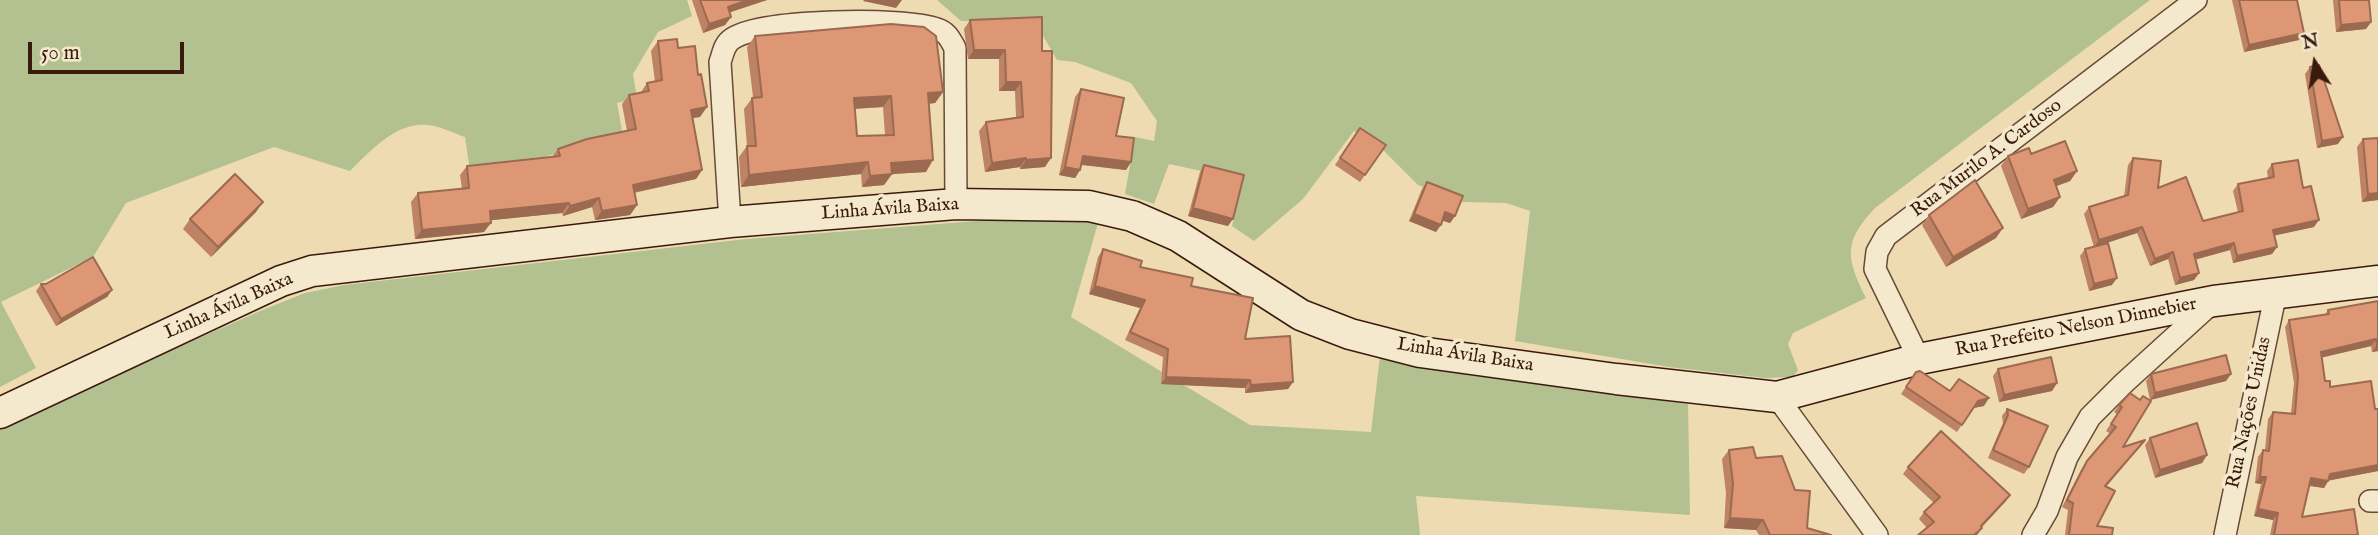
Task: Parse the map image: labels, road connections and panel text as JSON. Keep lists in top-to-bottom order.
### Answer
{
  "streets": {
    "street": [
      "Rua Murilo A. Cardoso",
      "Linha Ávila Baixa",
      "Rua Prefeito Nelson Dinnebier",
      "Rua Nações Unidas"
    ]
  },
  "crossings": [
    ["Rua Murilo A. Cardoso", "Rua Prefeito Nelson Dinnebier"],
    ["Linha Ávila Baixa", "Rua Prefeito Nelson Dinnebier"],
    ["Rua Prefeito Nelson Dinnebier", "Rua Nações Unidas"]
  ],
  "scale_bar": "50 m",
  "north": "top"
}
